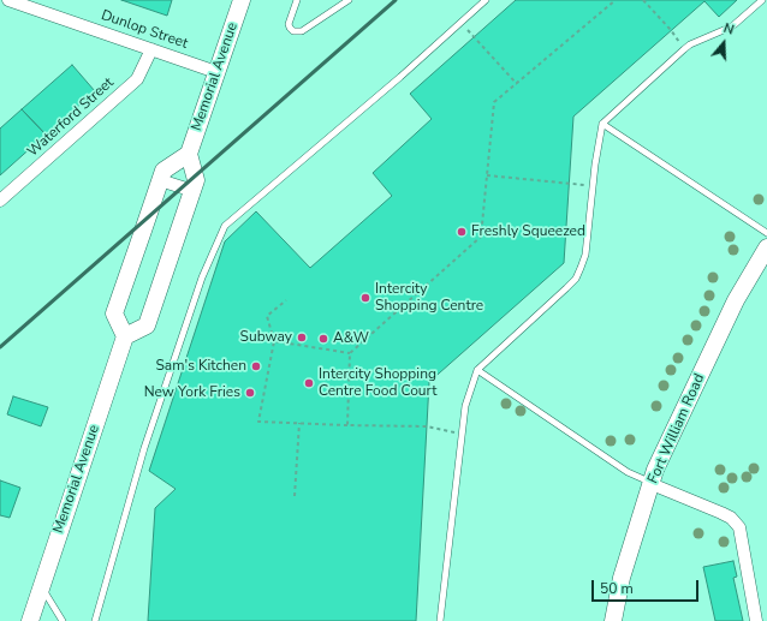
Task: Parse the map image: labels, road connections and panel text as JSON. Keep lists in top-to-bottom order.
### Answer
{
  "streets": {
    "main road": ["Memorial Avenue", "Fort William Road"],
    "street": ["Dunlop Street", "Waterford Street"]
  },
  "crossings": [
    ["Dunlop Street", "Memorial Avenue"],
    ["Dunlop Street", "Waterford Street"]
  ],
  "places": [
    "Freshly Squeezed",
    "Intercity Shopping Centre",
    "Subway",
    "A&W",
    "Sam's Kitchen",
    "Intercity Shopping Centre Food Court",
    "New York Fries"
  ],
  "scale_bar": "50 m",
  "north": "top"
}
